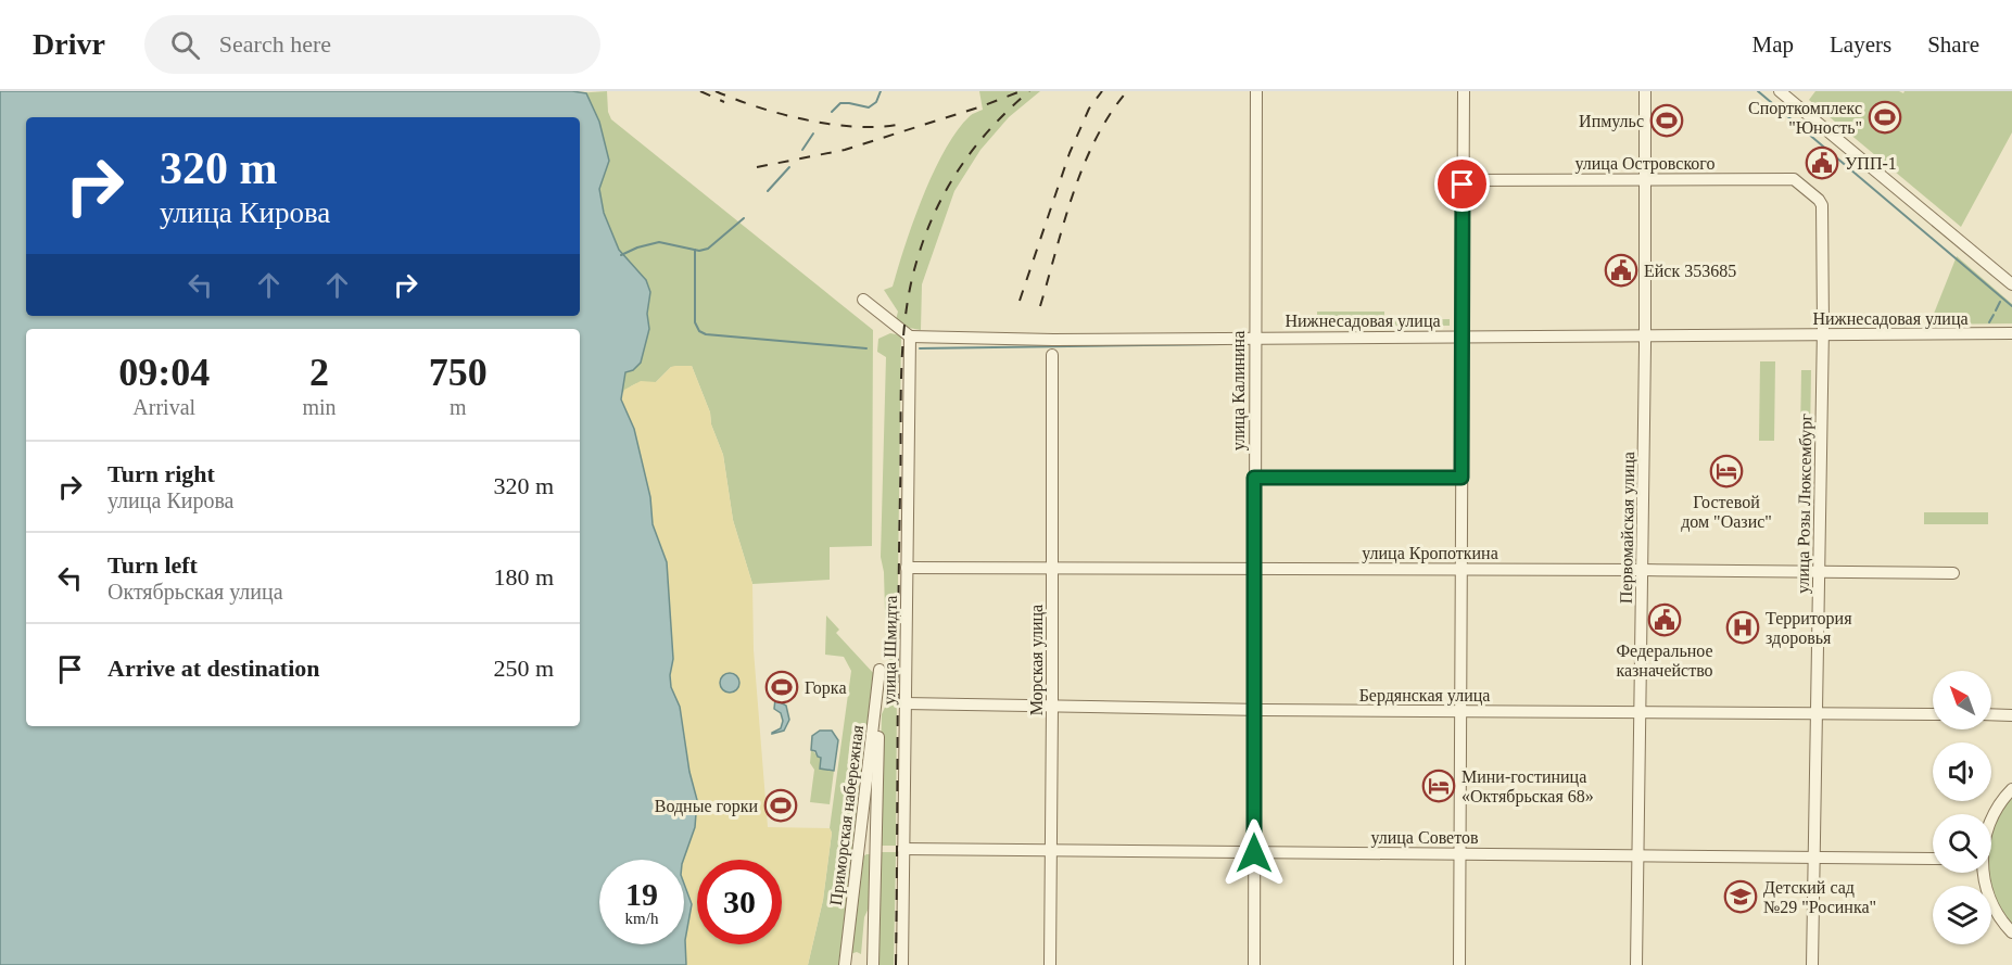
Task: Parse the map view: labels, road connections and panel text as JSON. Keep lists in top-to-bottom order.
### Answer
{
  "streets": {
    "street": [
      "улица Островского",
      "Нижнесадовая улица",
      "улица Калинина",
      "улица Розы Люксембург",
      "Первомайская улица",
      "улица Кропоткина",
      "улица Шмидта",
      "Морская улица",
      "Бердянская улица",
      "Приморская набережная",
      "улица Советов"
    ]
  },
  "crossings": [
    ["улица Островского", "улица Розы Люксембург"],
    ["улица Островского", "Первомайская улица"],
    ["Нижнесадовая улица", "улица Калинина"],
    ["Нижнесадовая улица", "улица Розы Люксембург"],
    ["Нижнесадовая улица", "Первомайская улица"],
    ["Нижнесадовая улица", "улица Шмидта"],
    ["улица Калинина", "улица Кропоткина"],
    ["улица Калинина", "Бердянская улица"],
    ["улица Калинина", "улица Советов"],
    ["улица Розы Люксембург", "улица Кропоткина"],
    ["улица Розы Люксембург", "Бердянская улица"],
    ["улица Розы Люксембург", "улица Советов"],
    ["Первомайская улица", "улица Кропоткина"],
    ["Первомайская улица", "Бердянская улица"],
    ["Первомайская улица", "улица Советов"],
    ["улица Кропоткина", "улица Шмидта"],
    ["улица Кропоткина", "Морская улица"],
    ["улица Шмидта", "Бердянская улица"],
    ["улица Шмидта", "улица Советов"],
    ["Морская улица", "Бердянская улица"],
    ["Морская улица", "улица Советов"]
  ],
  "places": {
    "sports": [
      "Спорткомплекс \"Юность\"",
      "Ипмульс",
      "Горка",
      "Водные горки"
    ],
    "public building": ["УПП-1", "Ейск 353685", "Федеральное казначейство"],
    "hotel": ["Гостевой дом \"Оазис\"", "Мини-гостиница «Октябрьская 68»"],
    "hospital": ["Территория здоровья"],
    "school or university": ["Детский сад №29 \"Росинка\""]
  },
  "north": "top left",
  "page": {
    "header": "Drivr",
    "search": "Search here",
    "nav": ["Map", "Layers", "Share"],
    "turn": ["320 m", "улица Кирова"],
    "eta": [
      "09:04",
      "Arrival",
      "2",
      "min",
      "750",
      "m"
    ],
    "list": [
      {
        "name": "Turn right",
        "note": "улица Кирова",
        "value": "320 m"
      },
      {
        "name": "Turn left",
        "note": "Октябрьская улица",
        "value": "180 m"
      },
      {
        "name": "Arrive at destination",
        "value": "250 m"
      }
    ],
    "speed": "19 km/h",
    "limit": "30"
  }
}
